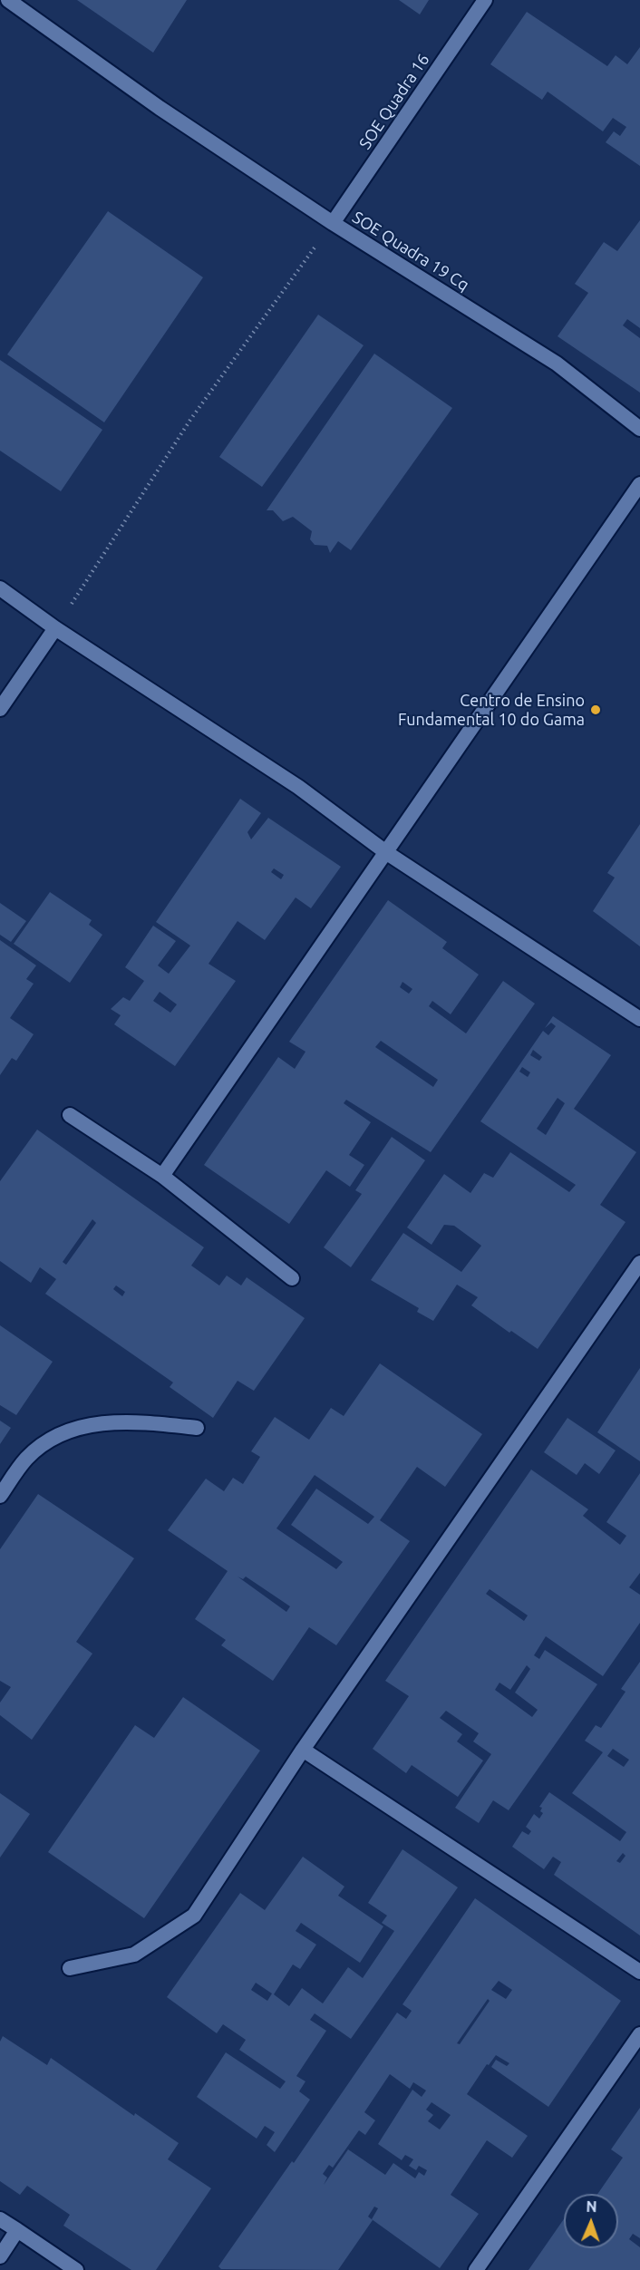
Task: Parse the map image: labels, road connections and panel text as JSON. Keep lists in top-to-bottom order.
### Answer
{
  "streets": {
    "street": ["SOE Quadra 16", "SOE Quadra 19 Cq"]
  },
  "crossings": [
    ["SOE Quadra 16", "SOE Quadra 19 Cq"]
  ],
  "places": ["Centro de Ensino Fundamental 10 do Gama"],
  "north": "top"
}
